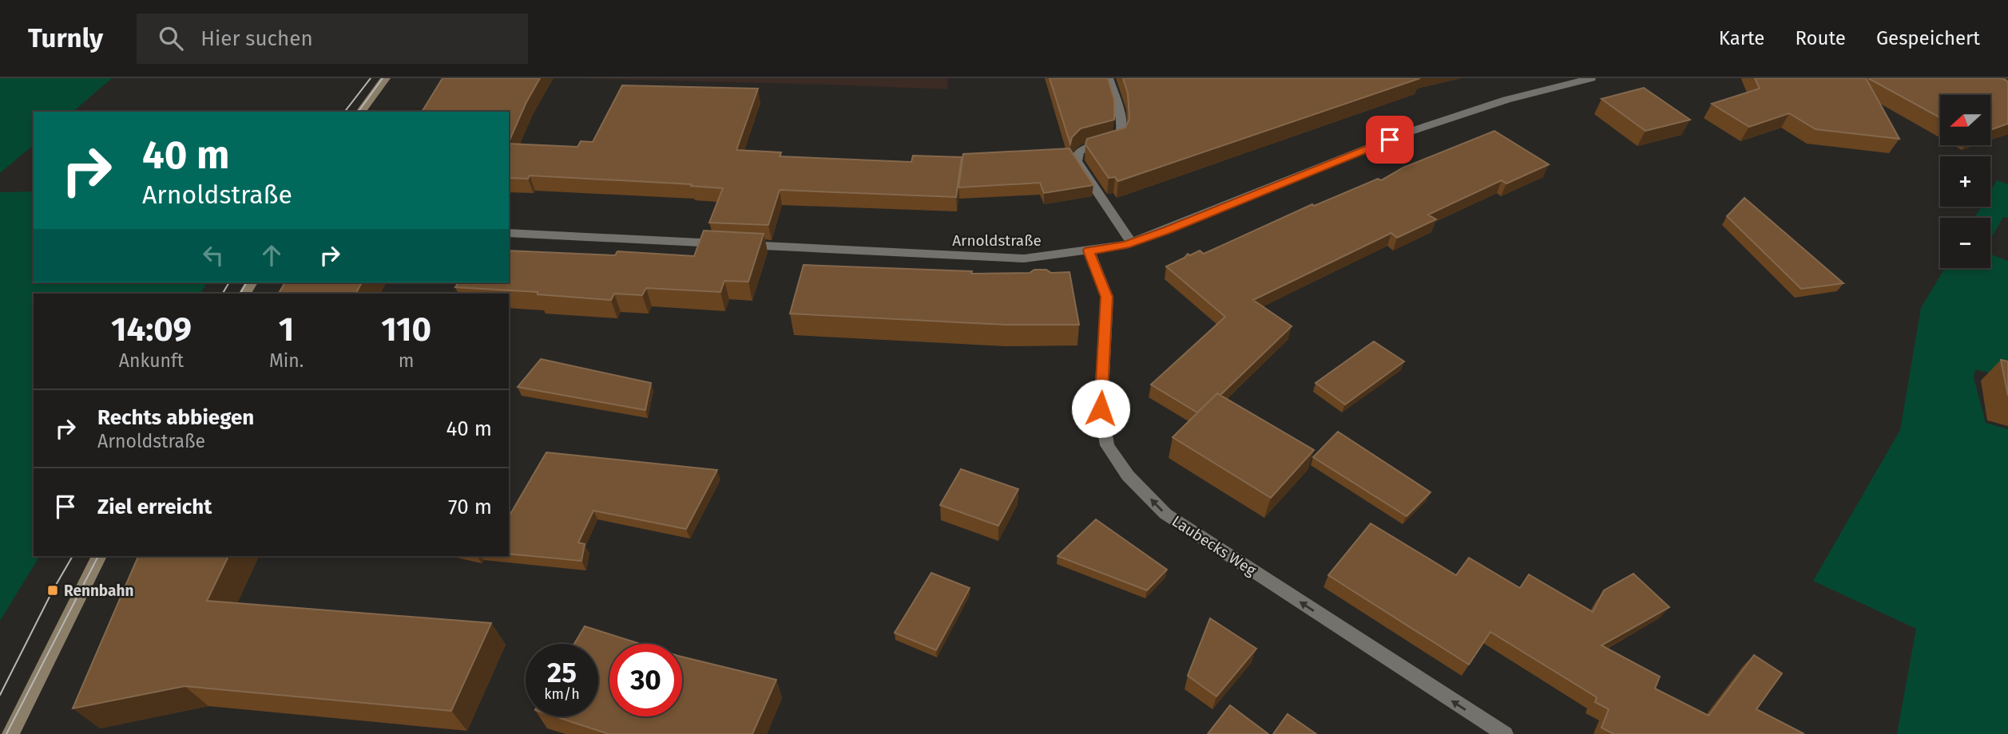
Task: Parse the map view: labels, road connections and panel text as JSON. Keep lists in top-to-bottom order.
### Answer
{
  "streets": {
    "street": ["Arnoldstraße", "Laubecks Weg"]
  },
  "crossings": [
    ["Arnoldstraße", "Laubecks Weg"]
  ],
  "one_way": ["Laubecks Weg"],
  "places": {
    "transit": ["Rennbahn"]
  },
  "north": "left",
  "page": {
    "header": "Turnly",
    "search": "Hier suchen",
    "nav": ["Karte", "Route", "Gespeichert"],
    "map_buttons": ["+", "−"],
    "turn": ["40 m", "Arnoldstraße"],
    "eta": [
      "14:09",
      "Ankunft",
      "1",
      "Min.",
      "110",
      "m"
    ],
    "list": [
      {
        "name": "Rechts abbiegen",
        "note": "Arnoldstraße",
        "value": "40 m"
      },
      {
        "name": "Ziel erreicht",
        "value": "70 m"
      }
    ],
    "speed": "25 km/h",
    "limit": "30"
  }
}
